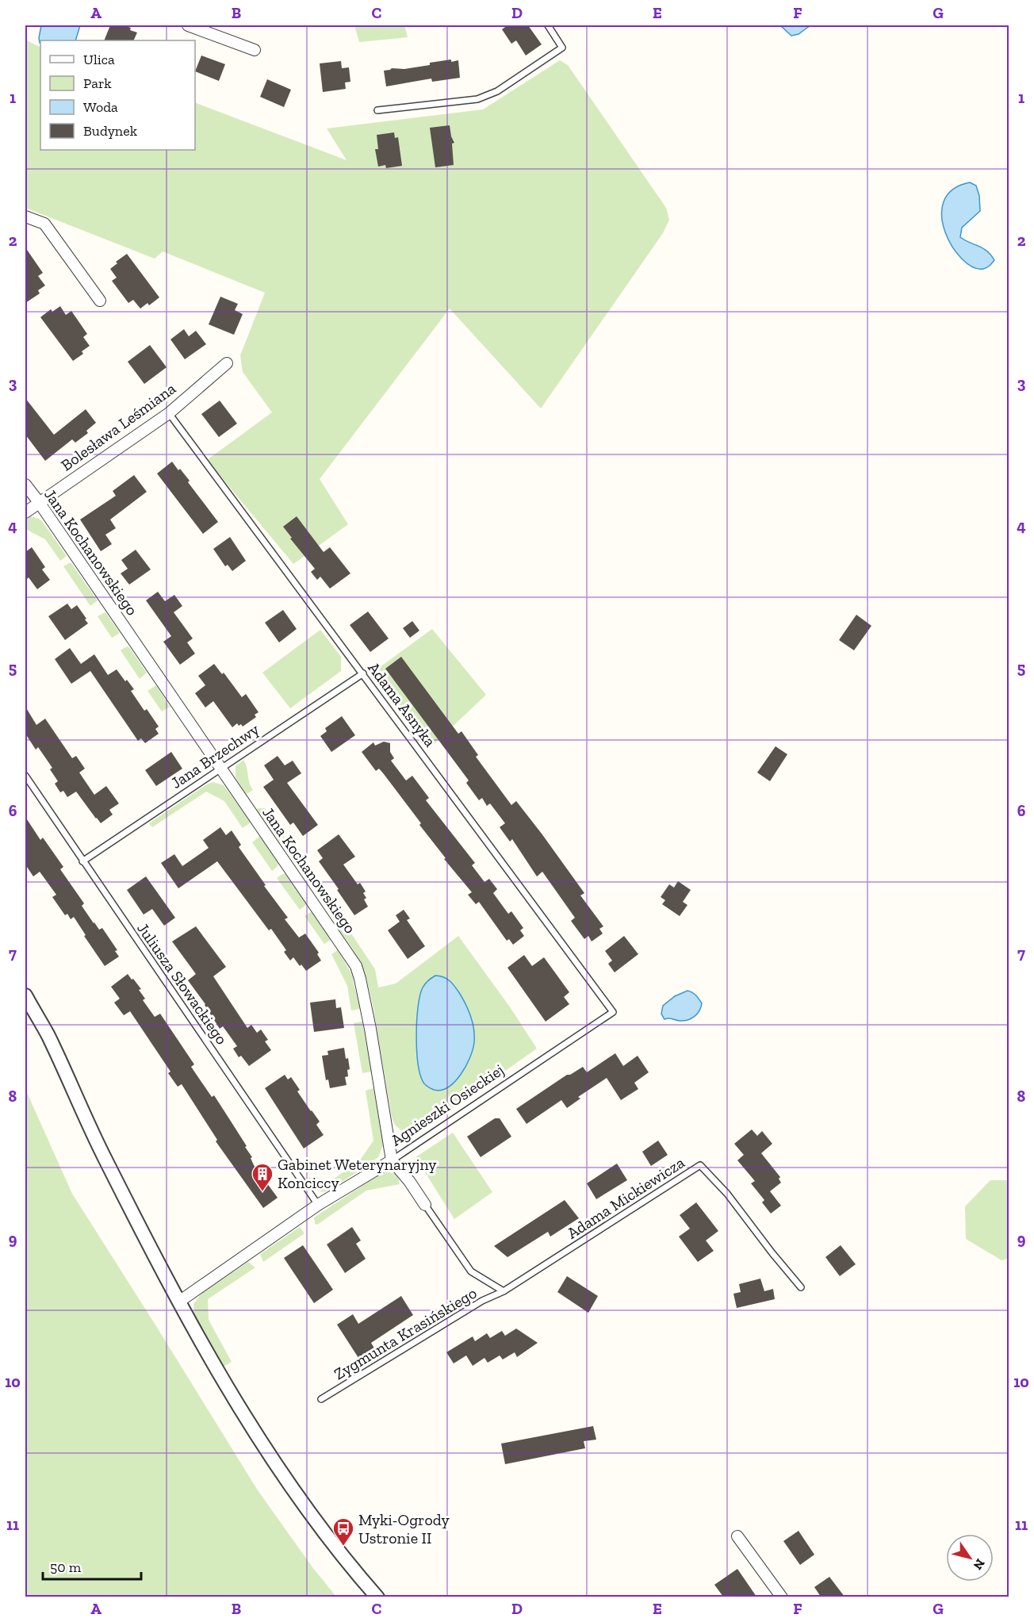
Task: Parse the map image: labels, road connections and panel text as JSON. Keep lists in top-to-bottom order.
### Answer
{
  "streets": {
    "street": ["Bolesława Leśmiana", "Jana Kochanowskiego", "Agnieszki Osieckiej"],
    "lane": [
      "Adama Asnyka",
      "Jana Brzechwy",
      "Juliusza Słowackiego",
      "Adama Mickiewicza",
      "Zygmunta Krasińskiego"
    ]
  },
  "crossings": [
    ["Bolesława Leśmiana", "Jana Kochanowskiego"],
    ["Bolesława Leśmiana", "Adama Asnyka"],
    ["Jana Kochanowskiego", "Jana Brzechwy"],
    ["Jana Kochanowskiego", "Agnieszki Osieckiej"],
    ["Adama Asnyka", "Jana Brzechwy"],
    ["Adama Asnyka", "Agnieszki Osieckiej"],
    ["Jana Brzechwy", "Juliusza Słowackiego"],
    ["Juliusza Słowackiego", "Agnieszki Osieckiej"],
    ["Adama Mickiewicza", "Zygmunta Krasińskiego"]
  ],
  "places": {
    "building": ["Gabinet Weterynaryjny Konciccy"],
    "bus stop": ["Myki-Ogrody Ustronie II"]
  },
  "legend": [
    "Ulica",
    "Park",
    "Woda",
    "Budynek"
  ],
  "scale_bar": "50 m",
  "north": "bottom right",
  "grid": {
    "columns": [
      "A",
      "B",
      "C",
      "D",
      "E",
      "F",
      "G"
    ],
    "rows": [
      "1",
      "2",
      "3",
      "4",
      "5",
      "6",
      "7",
      "8",
      "9",
      "10",
      "11"
    ]
  }
}
